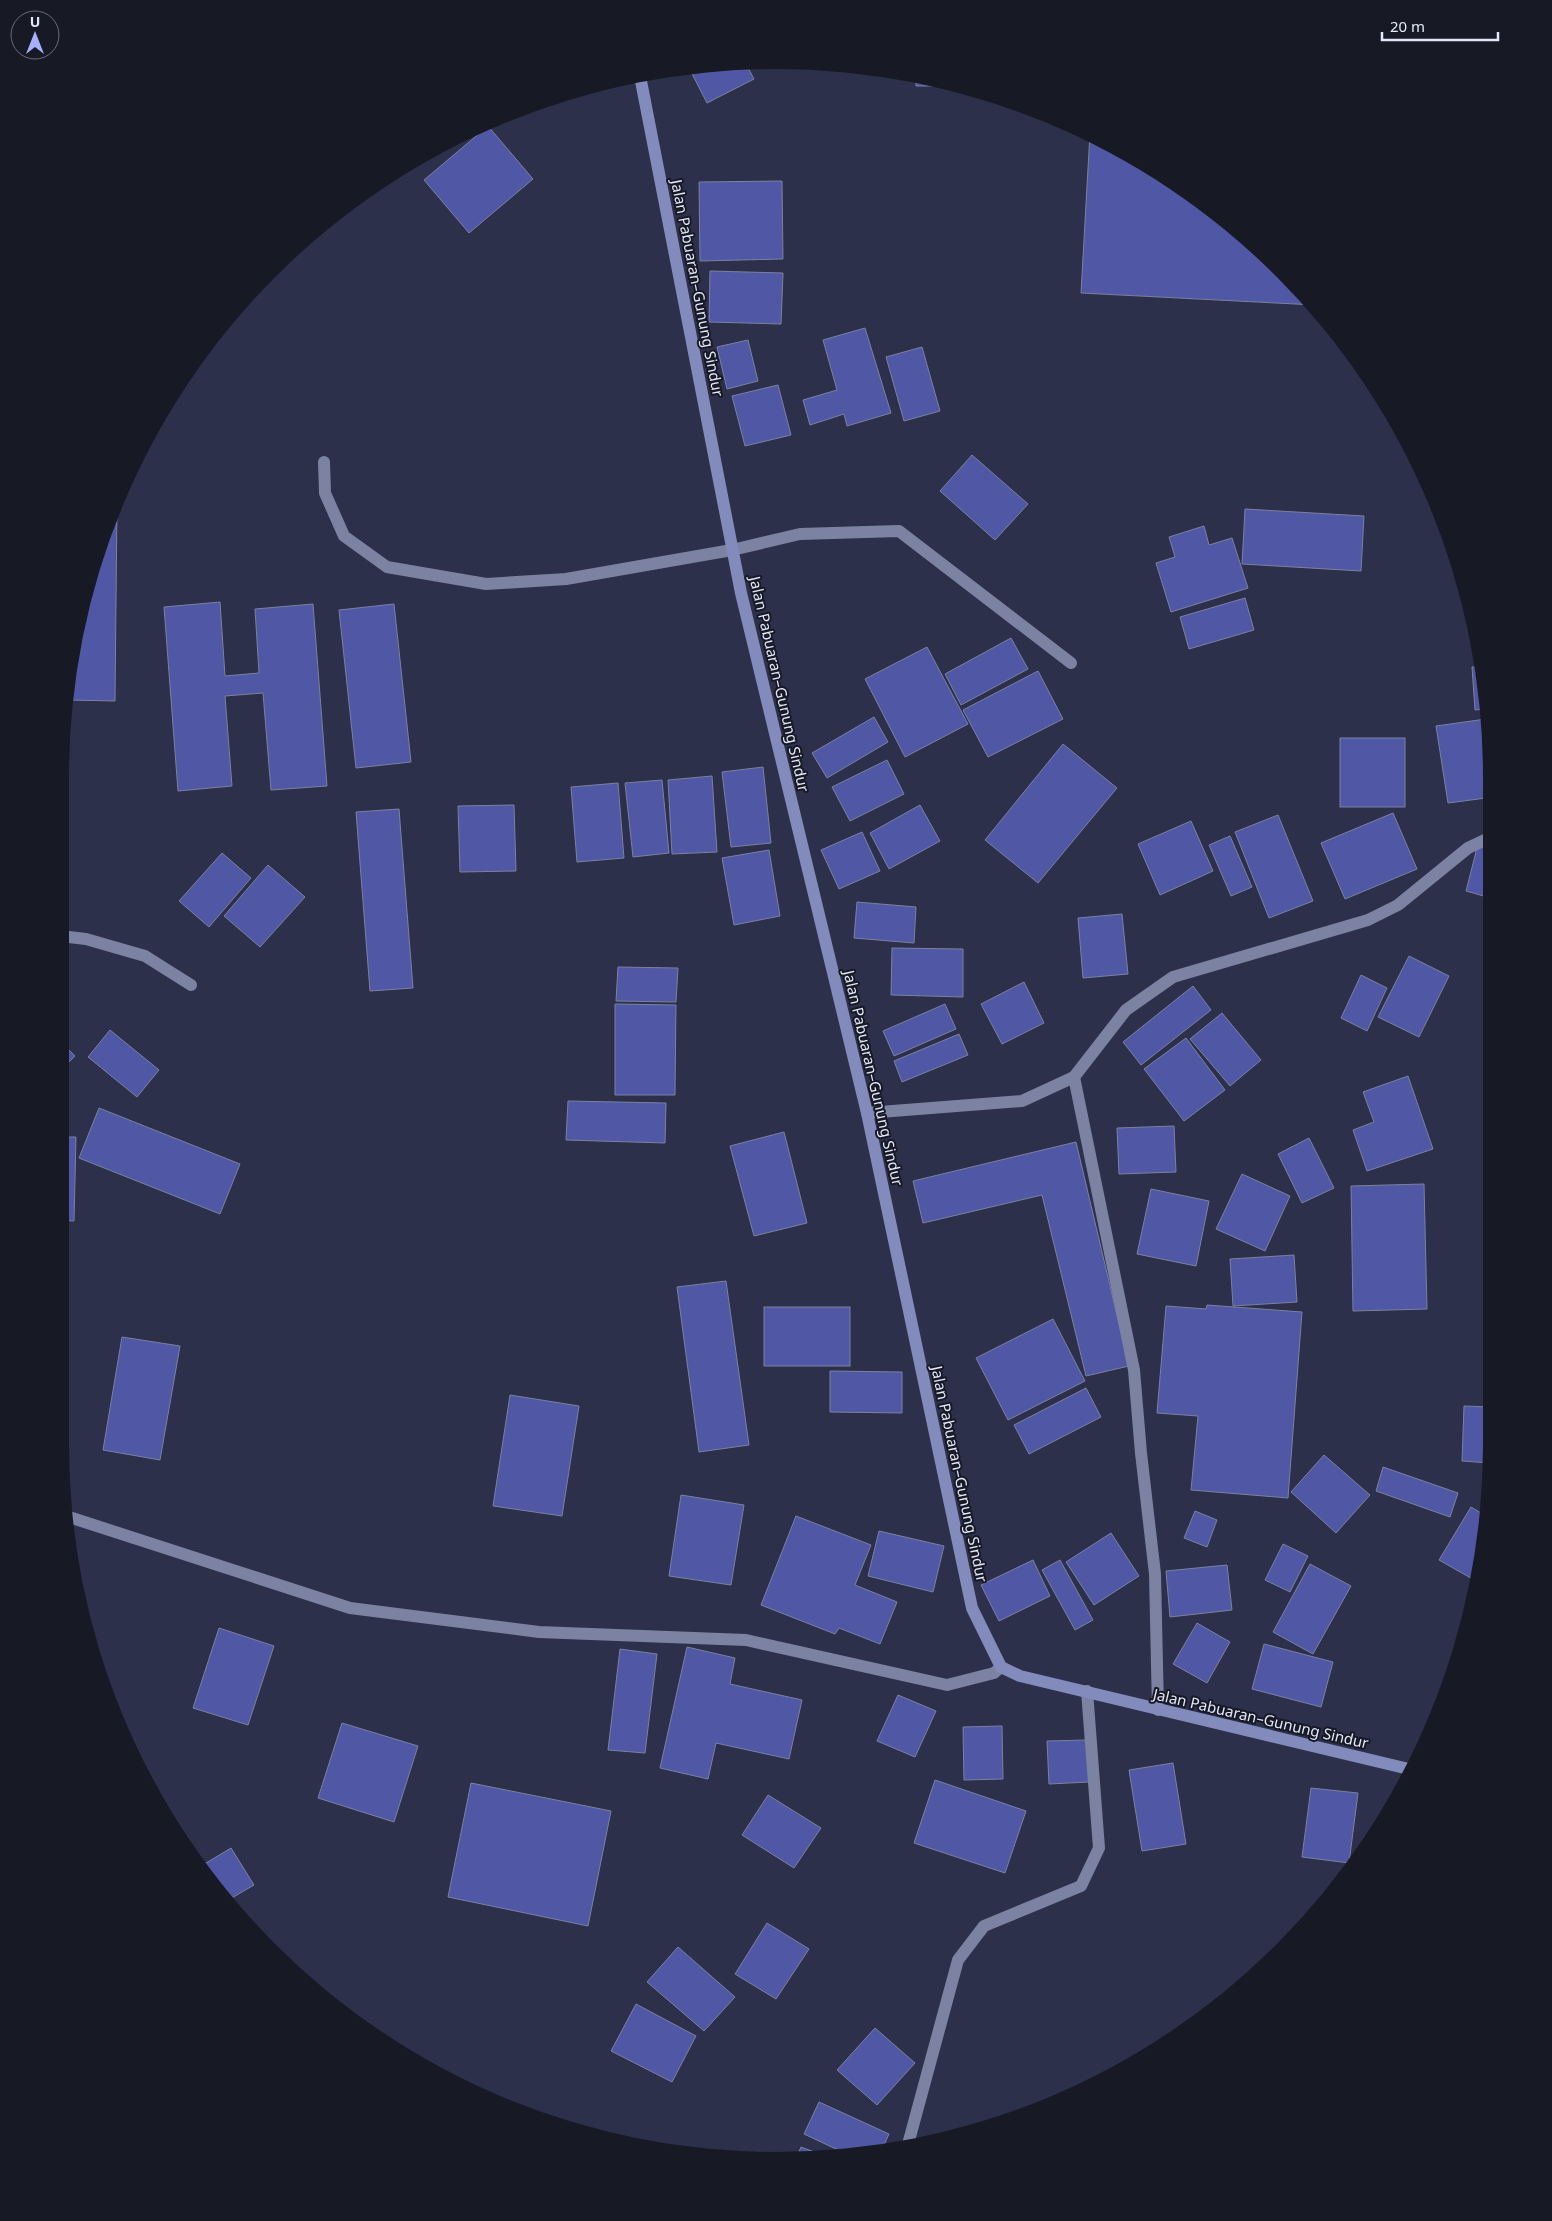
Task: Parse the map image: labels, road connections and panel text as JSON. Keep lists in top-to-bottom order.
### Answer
{
  "streets": {
    "street": ["Jalan Pabuaran–Gunung Sindur"]
  },
  "scale_bar": "20 m",
  "north": "top"
}
